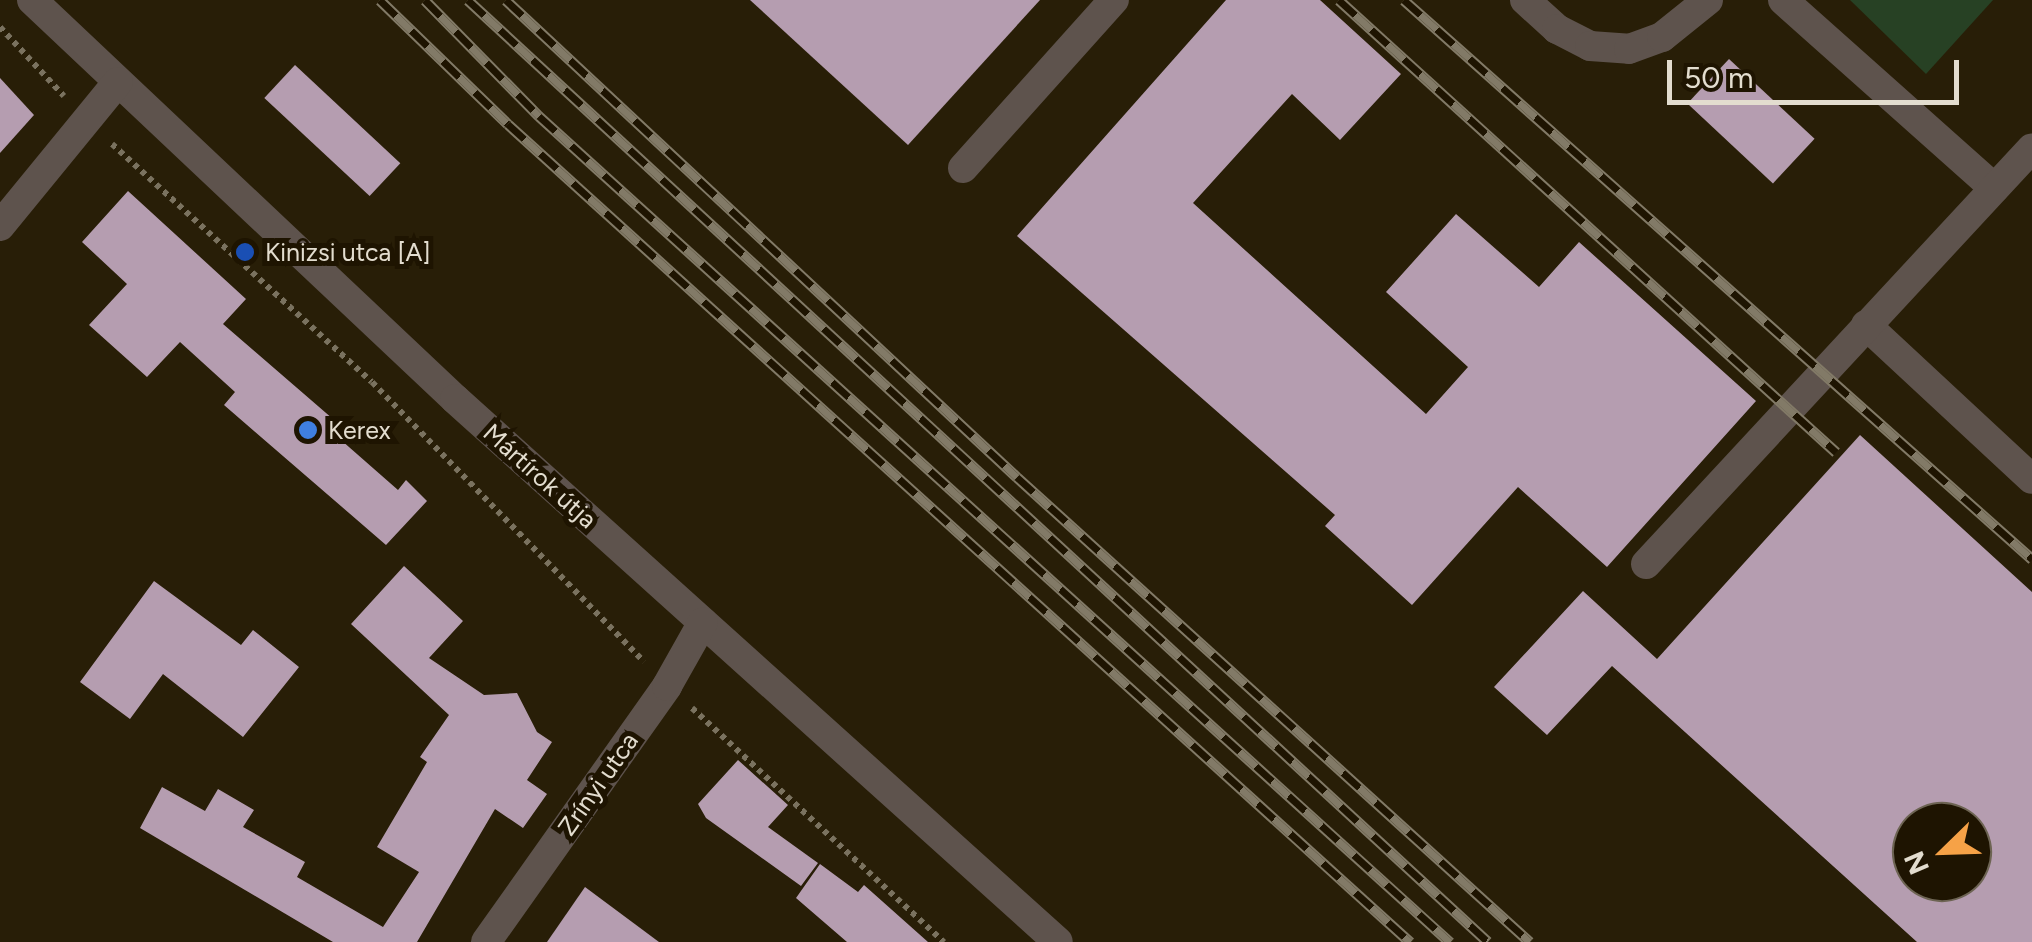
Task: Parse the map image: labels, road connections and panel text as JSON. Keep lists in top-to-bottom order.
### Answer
{
  "streets": {
    "street": ["Mártírok útja", "Zrínyi utca"]
  },
  "crossings": [
    ["Mártírok útja", "Zrínyi utca"]
  ],
  "places": ["Kinizsi utca [A]", "Kerex"],
  "scale_bar": "50 m",
  "north": "bottom left"
}
